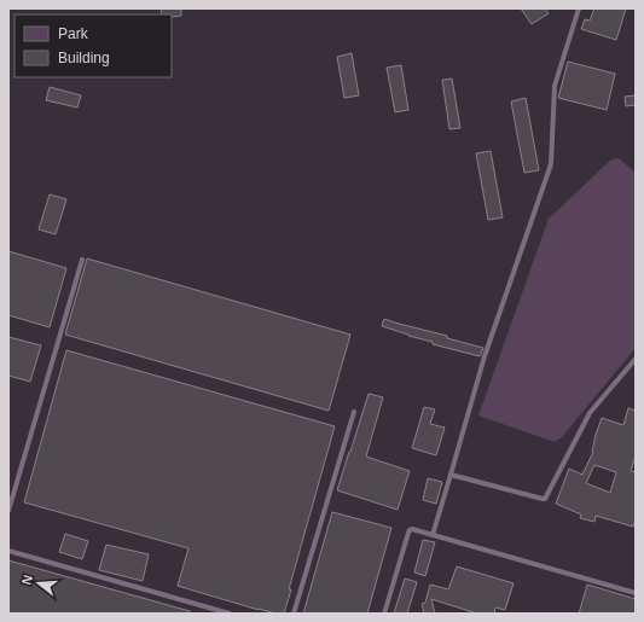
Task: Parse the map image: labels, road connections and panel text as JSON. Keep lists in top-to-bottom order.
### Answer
{
  "legend": ["Park", "Building"],
  "north": "left"
}
